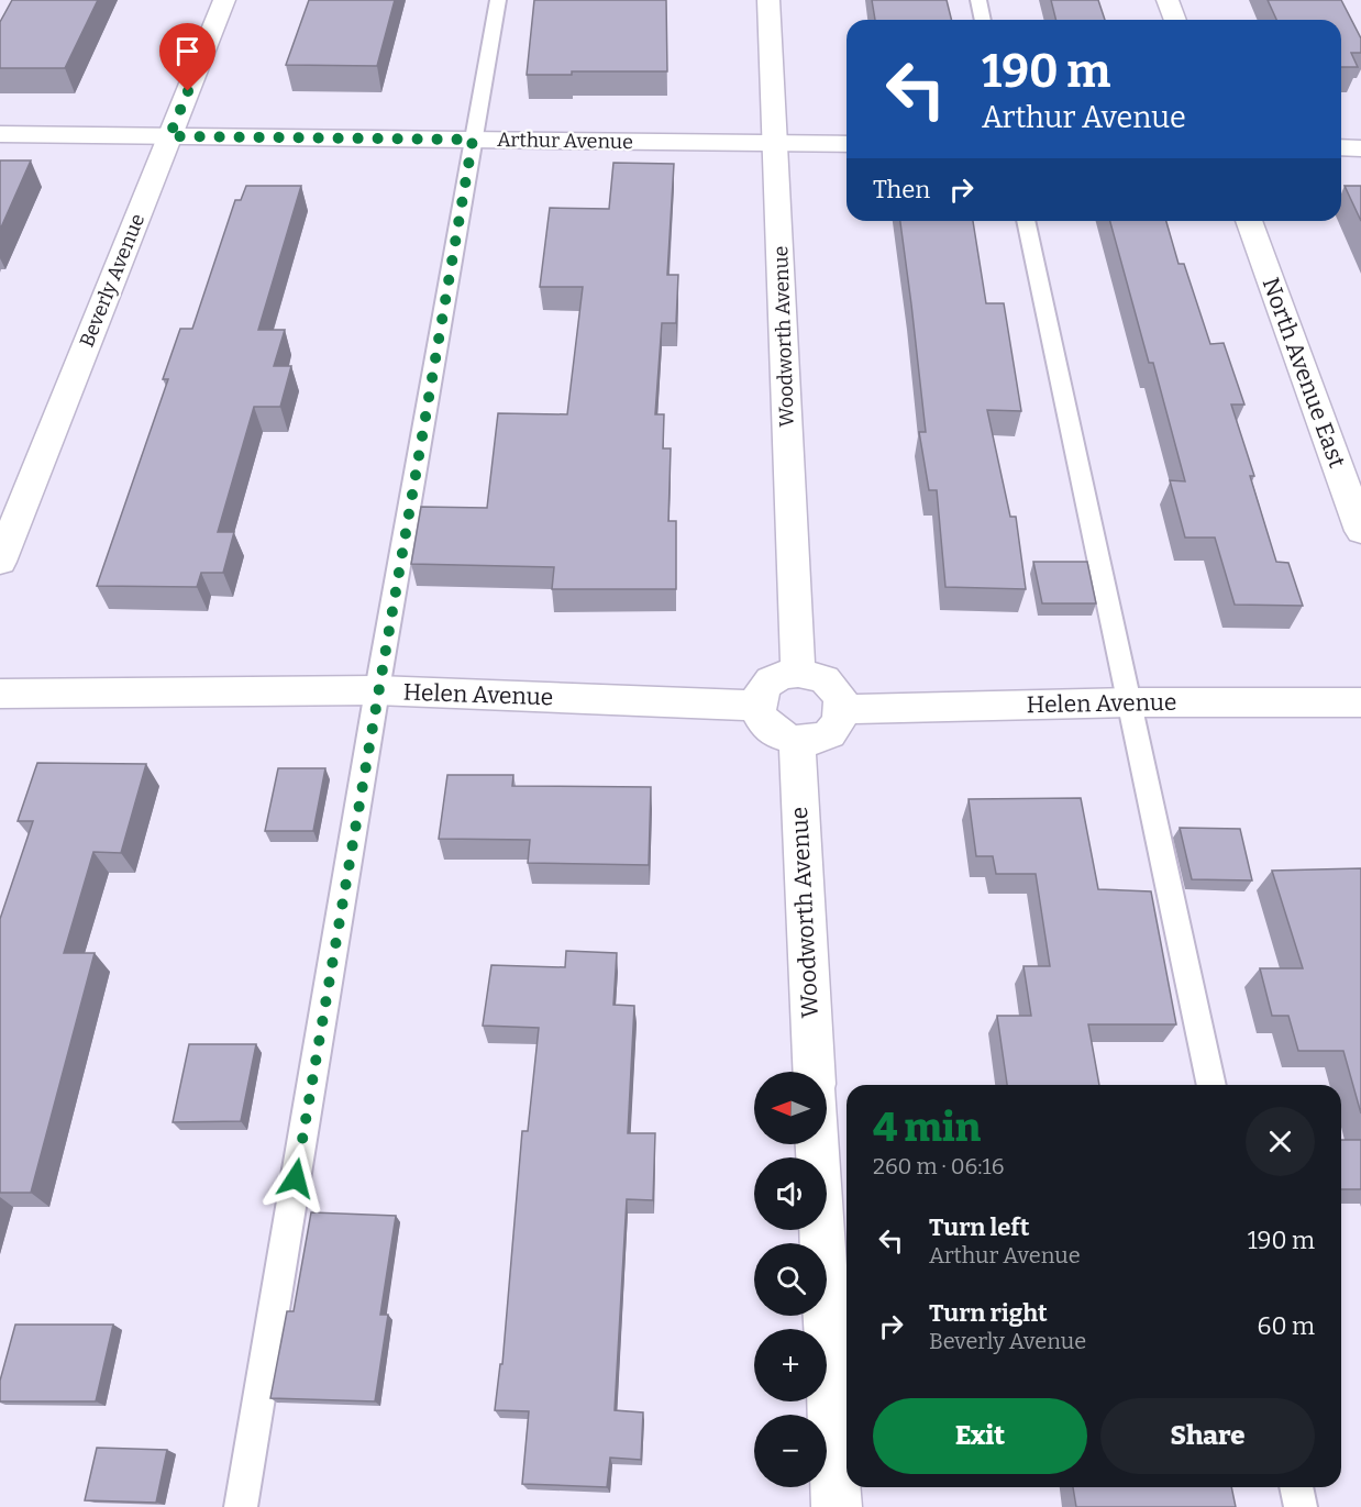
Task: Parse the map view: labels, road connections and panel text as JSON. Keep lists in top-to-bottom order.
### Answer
{
  "streets": {
    "street": [
      "Arthur Avenue",
      "Beverly Avenue",
      "Woodworth Avenue",
      "North Avenue East",
      "Helen Avenue"
    ]
  },
  "crossings": [
    ["Arthur Avenue", "Beverly Avenue"],
    ["Arthur Avenue", "Woodworth Avenue"],
    ["Woodworth Avenue", "Helen Avenue"]
  ],
  "north": "left",
  "page": {
    "turn": ["190 m", "Arthur Avenue"],
    "then": "Then",
    "map_buttons": ["+", "−"],
    "heading": ["4 min", "260 m · 06:16"],
    "list": [
      {
        "name": "Turn left",
        "note": "Arthur Avenue",
        "value": "190 m"
      },
      {
        "name": "Turn right",
        "note": "Beverly Avenue",
        "value": "60 m"
      }
    ],
    "buttons": ["Exit", "Share"]
  }
}
